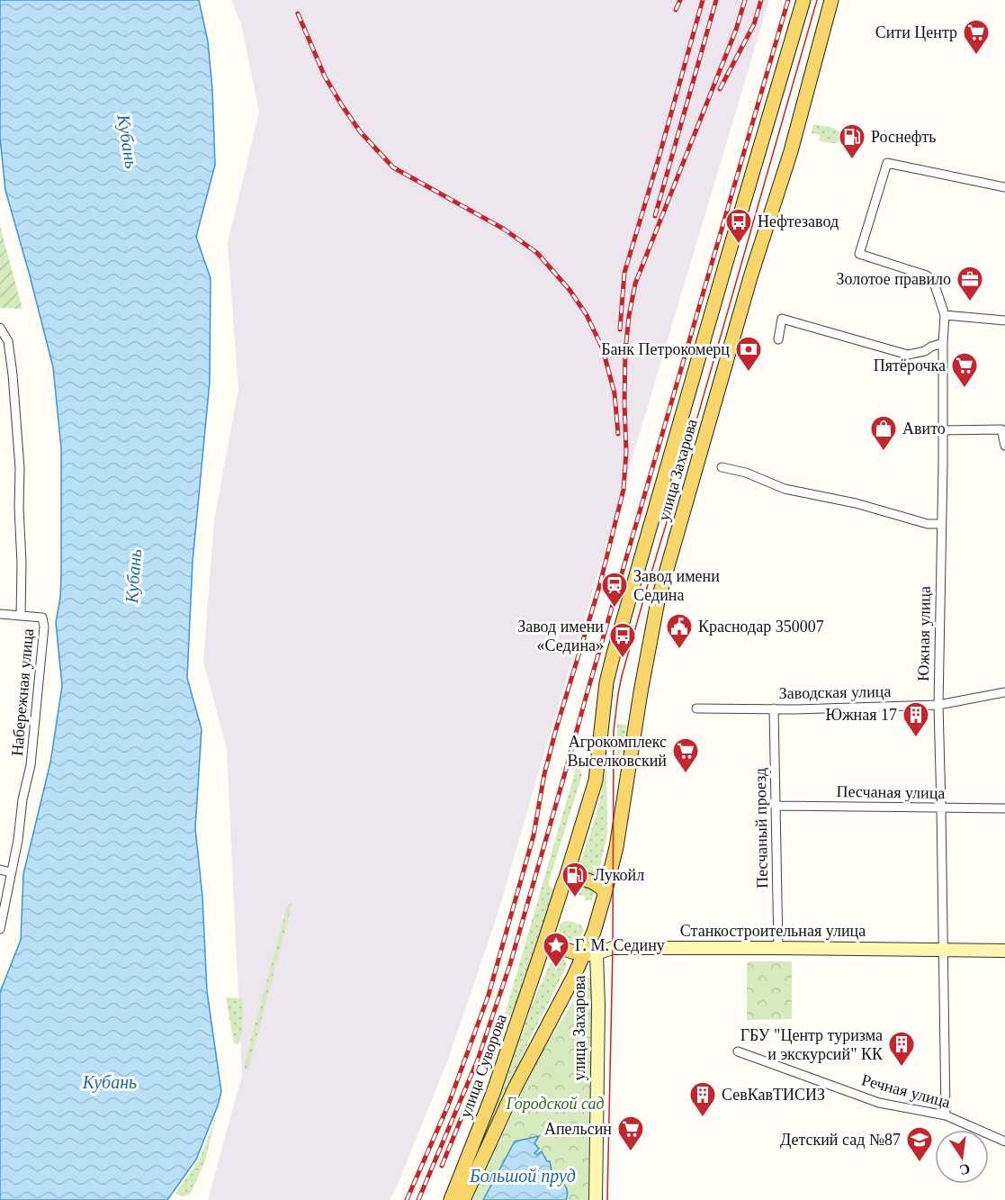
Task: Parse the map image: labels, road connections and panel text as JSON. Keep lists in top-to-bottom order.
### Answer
{
  "streets": {
    "main road": ["улица Захарова", "Станкостроительная улица", "улица Суворова"],
    "street": [
      "Южная улица",
      "Набережная улица",
      "Заводская улица",
      "Песчаная улица",
      "Песчаный проезд",
      "Речная улица"
    ]
  },
  "crossings": [
    ["улица Захарова", "Станкостроительная улица"],
    ["улица Захарова", "улица Суворова"],
    ["Южная улица", "Заводская улица"],
    ["Южная улица", "Песчаная улица"],
    ["Южная улица", "Станкостроительная улица"],
    ["Южная улица", "Речная улица"],
    ["Заводская улица", "Песчаный проезд"],
    ["Песчаная улица", "Песчаный проезд"],
    ["Песчаный проезд", "Станкостроительная улица"],
    ["Станкостроительная улица", "улица Суворова"]
  ],
  "water": ["Кубань", "Большой пруд"],
  "parks": ["Городской сад"],
  "places": {
    "supermarket": [
      "Сити Центр",
      "Пятёрочка",
      "Агрокомплекс Выселковский",
      "Апельсин"
    ],
    "fuel station": ["Роснефть", "Лукойл"],
    "bus stop": ["Нефтезавод", "Завод имени «Седина»"],
    "office": ["Золотое правило"],
    "bank": ["Банк Петрокомерц"],
    "shop": ["Авито"],
    "station": ["Завод имени Седина"],
    "public building": ["Краснодар 350007"],
    "building": ["Южная 17", "ГБУ \"Центр туризма и экскурсий\" КК", "СевКавТИСИЗ"],
    "place": ["Г. М. Седину"],
    "school or university": ["Детский сад №87"]
  },
  "north": "bottom"
}
